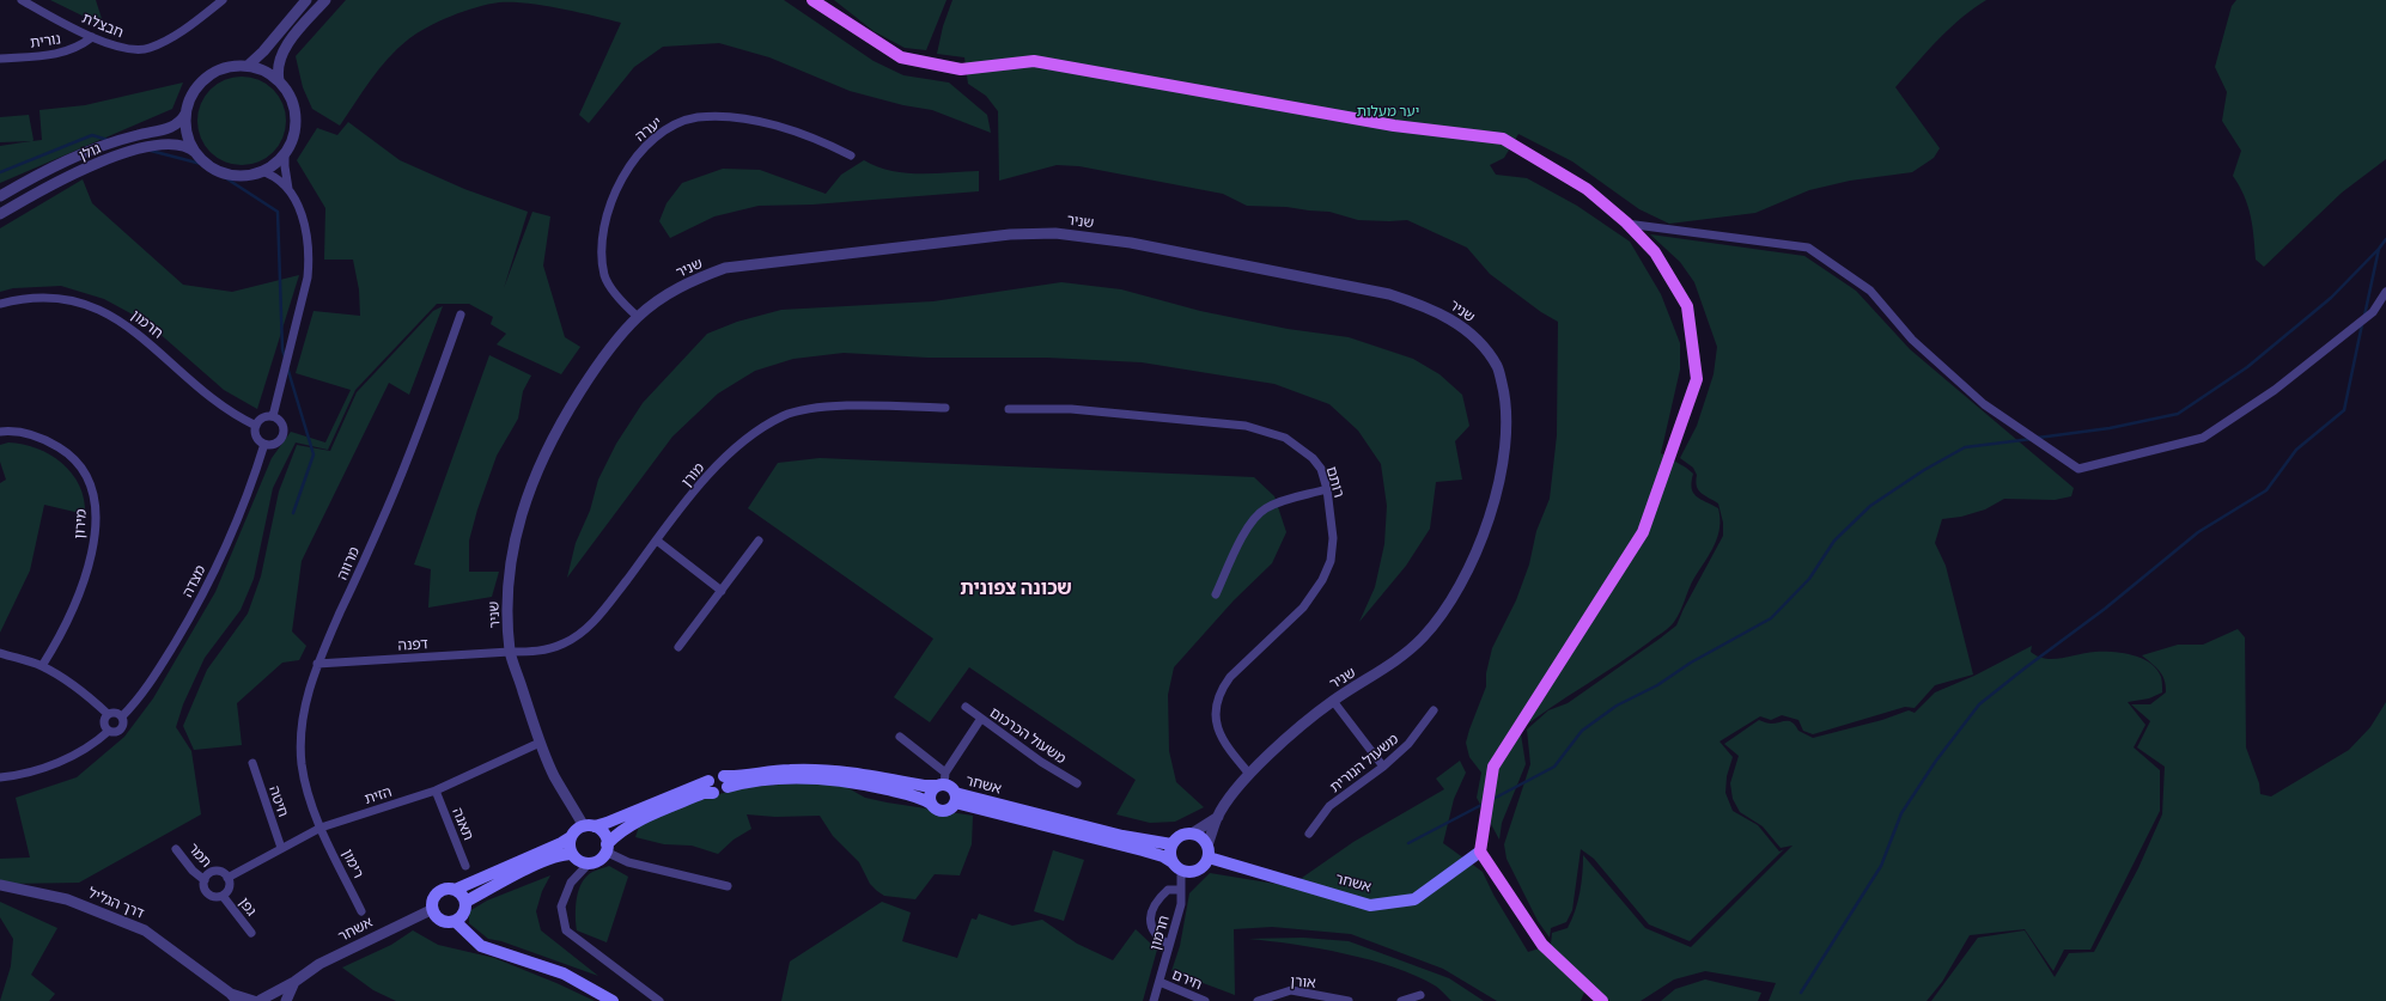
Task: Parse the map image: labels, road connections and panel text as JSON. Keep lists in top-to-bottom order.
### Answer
{
  "streets": {
    "main road": ["אשחר"],
    "street": [
      "חבצלת",
      "נורית",
      "יערה",
      "גולן",
      "שניר",
      "חרמון",
      "מורן",
      "רותם",
      "מירון",
      "מרווה",
      "מצדה",
      "דפנה",
      "משעול הכרכום",
      "משעול הנורית",
      "הזית",
      "חיטה",
      "תאנה",
      "תמר",
      "רימון",
      "דרך הגליל",
      "גפן",
      "חירם",
      "אורן"
    ]
  },
  "crossings": [
    ["חבצלת", "נורית"],
    ["יערה", "שניר"],
    ["שניר", "חרמון"],
    ["שניר", "מורן"],
    ["שניר", "רותם"],
    ["שניר", "דפנה"],
    ["שניר", "אשחר"],
    ["שניר", "הזית"],
    ["חרמון", "מצדה"],
    ["חרמון", "אשחר"],
    ["חרמון", "חירם"],
    ["מורן", "דפנה"],
    ["מרווה", "דפנה"],
    ["מרווה", "הזית"],
    ["מרווה", "רימון"],
    ["אשחר", "דרך הגליל"],
    ["הזית", "חיטה"],
    ["הזית", "תאנה"],
    ["הזית", "תמר"],
    ["הזית", "רימון"],
    ["הזית", "גפן"],
    ["תמר", "גפן"]
  ],
  "districts": ["שכונה צפונית"],
  "parks": ["יער מעלות"]
}
